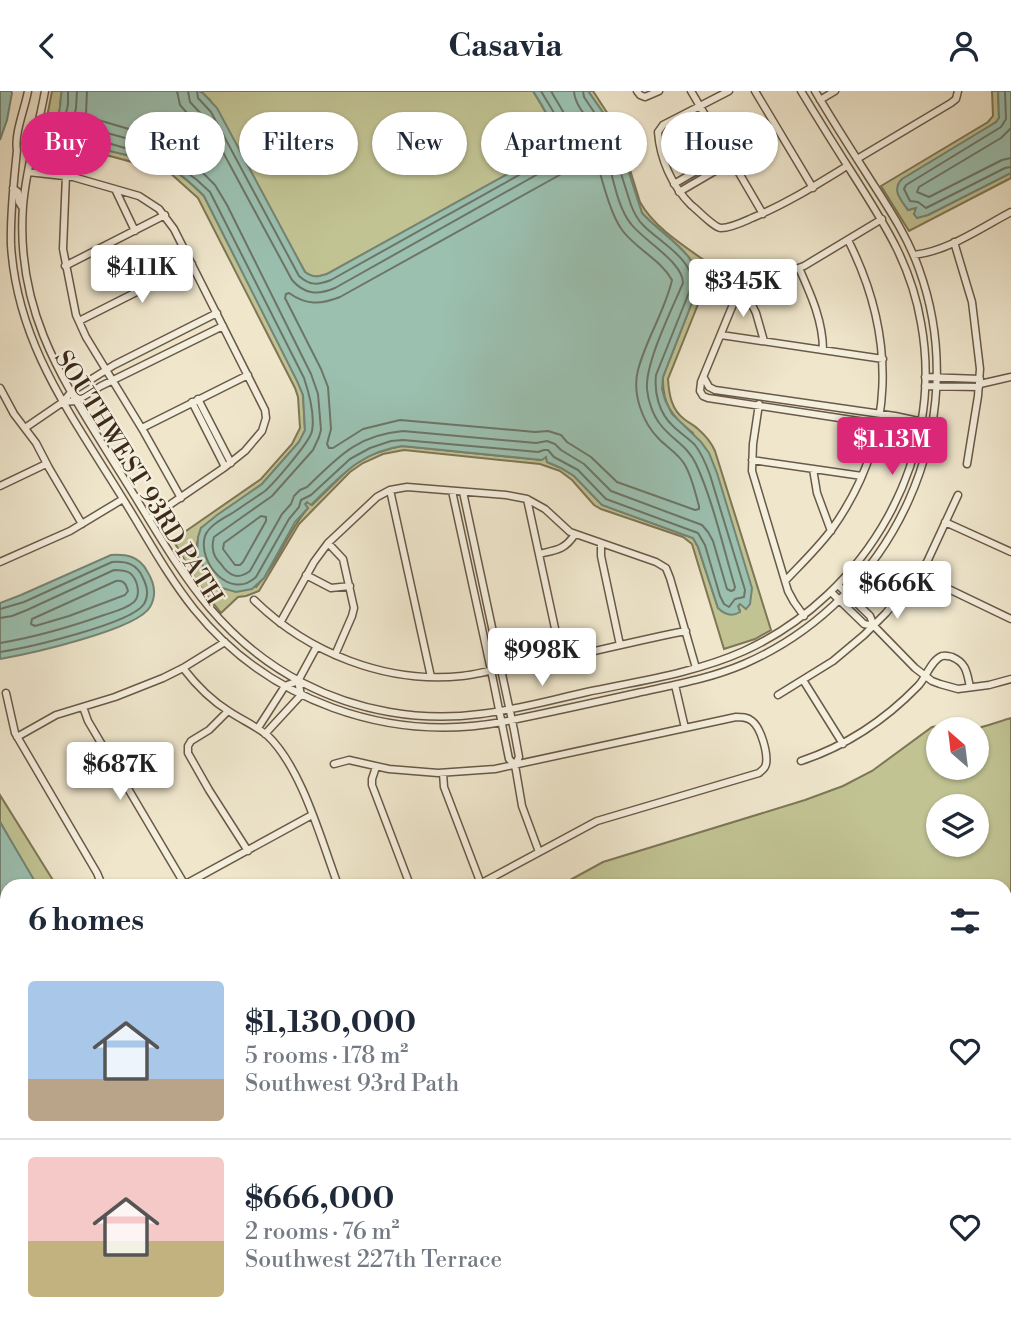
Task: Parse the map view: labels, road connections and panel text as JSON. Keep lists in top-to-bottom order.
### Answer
{
  "streets": {
    "street": ["SOUTHWEST 93RD PATH"]
  },
  "north": "top left",
  "page": {
    "header": "Casavia",
    "chip": [
      "Buy",
      "Rent",
      "Filters",
      "New",
      "Apartment",
      "House"
    ],
    "price": [
      "$411K",
      "$345K",
      "$1.13M",
      "$666K",
      "$998K",
      "$687K"
    ],
    "heading": "6 homes",
    "list": [
      {
        "name": "$1,130,000",
        "note": "5 rooms · 178 m² · Southwest 93rd Path"
      },
      {
        "name": "$666,000",
        "note": "2 rooms · 76 m² · Southwest 227th Terrace"
      }
    ]
  }
}
